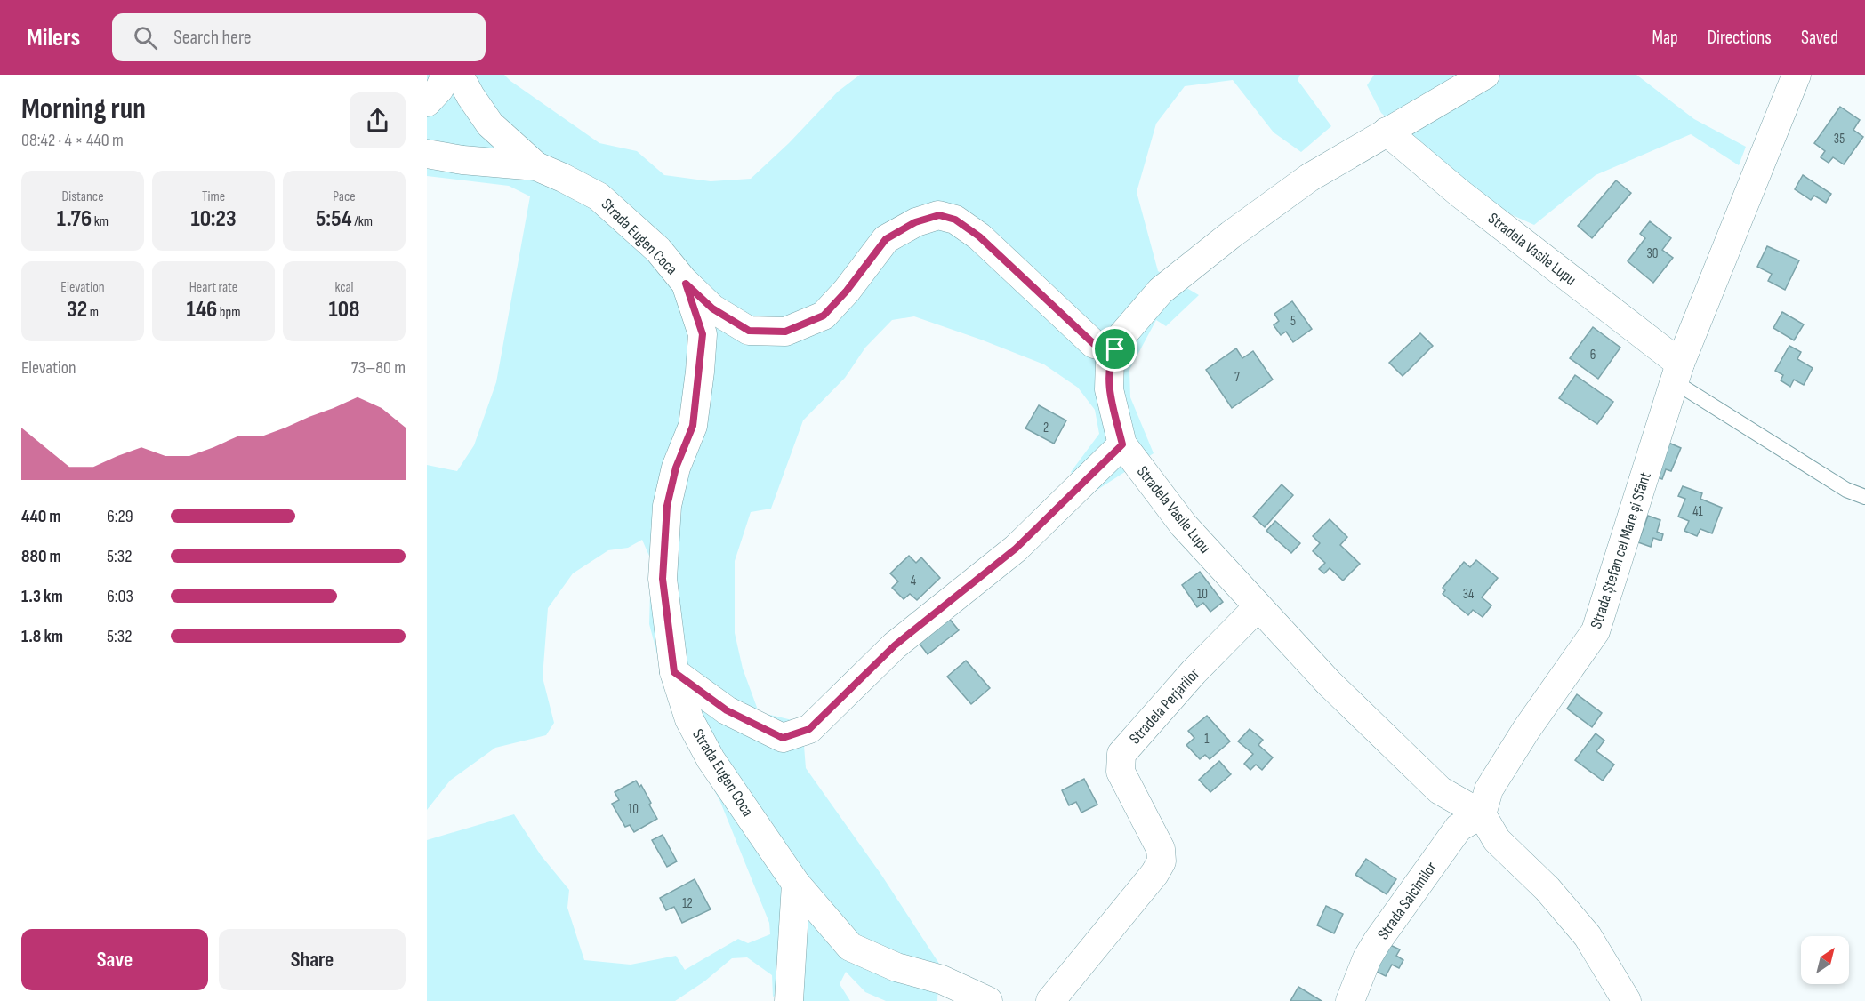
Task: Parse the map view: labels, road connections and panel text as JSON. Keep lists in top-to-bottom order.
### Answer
{
  "streets": {
    "street": [
      "Strada Eugen Coca",
      "Stradela Vasile Lupu",
      "Strada Ștefan cel Mare și Sfânt",
      "Stradela Perjarilor",
      "Strada Salcîmilor"
    ]
  },
  "crossings": [
    ["Stradela Vasile Lupu", "Strada Ștefan cel Mare și Sfânt"],
    ["Stradela Vasile Lupu", "Stradela Perjarilor"],
    ["Stradela Vasile Lupu", "Strada Salcîmilor"],
    ["Strada Ștefan cel Mare și Sfânt", "Strada Salcîmilor"]
  ],
  "house_numbers": [
    "35",
    "30",
    "5",
    "6",
    "7",
    "2",
    "41",
    "4",
    "10",
    "34",
    "1",
    "10",
    "12"
  ],
  "north": "top right",
  "page": {
    "header": "Milers",
    "search": "Search here",
    "nav": ["Map", "Directions", "Saved"],
    "heading": ["Morning run", "08:42 · 4 × 440 m"],
    "stats": [
      ["Distance", "1.76 km"],
      ["Time", "10:23"],
      ["Pace", "5:54 /km"],
      ["Elevation", "32 m"],
      ["Heart rate", "146 bpm"],
      ["kcal", "108"]
    ],
    "chart": ["Elevation", "73–80 m"],
    "list": [
      {
        "name": "440 m",
        "note": "6:29"
      },
      {
        "name": "880 m",
        "note": "5:32"
      },
      {
        "name": "1.3 km",
        "note": "6:03"
      },
      {
        "name": "1.8 km",
        "note": "5:32"
      }
    ],
    "buttons": ["Save", "Share"]
  }
}
